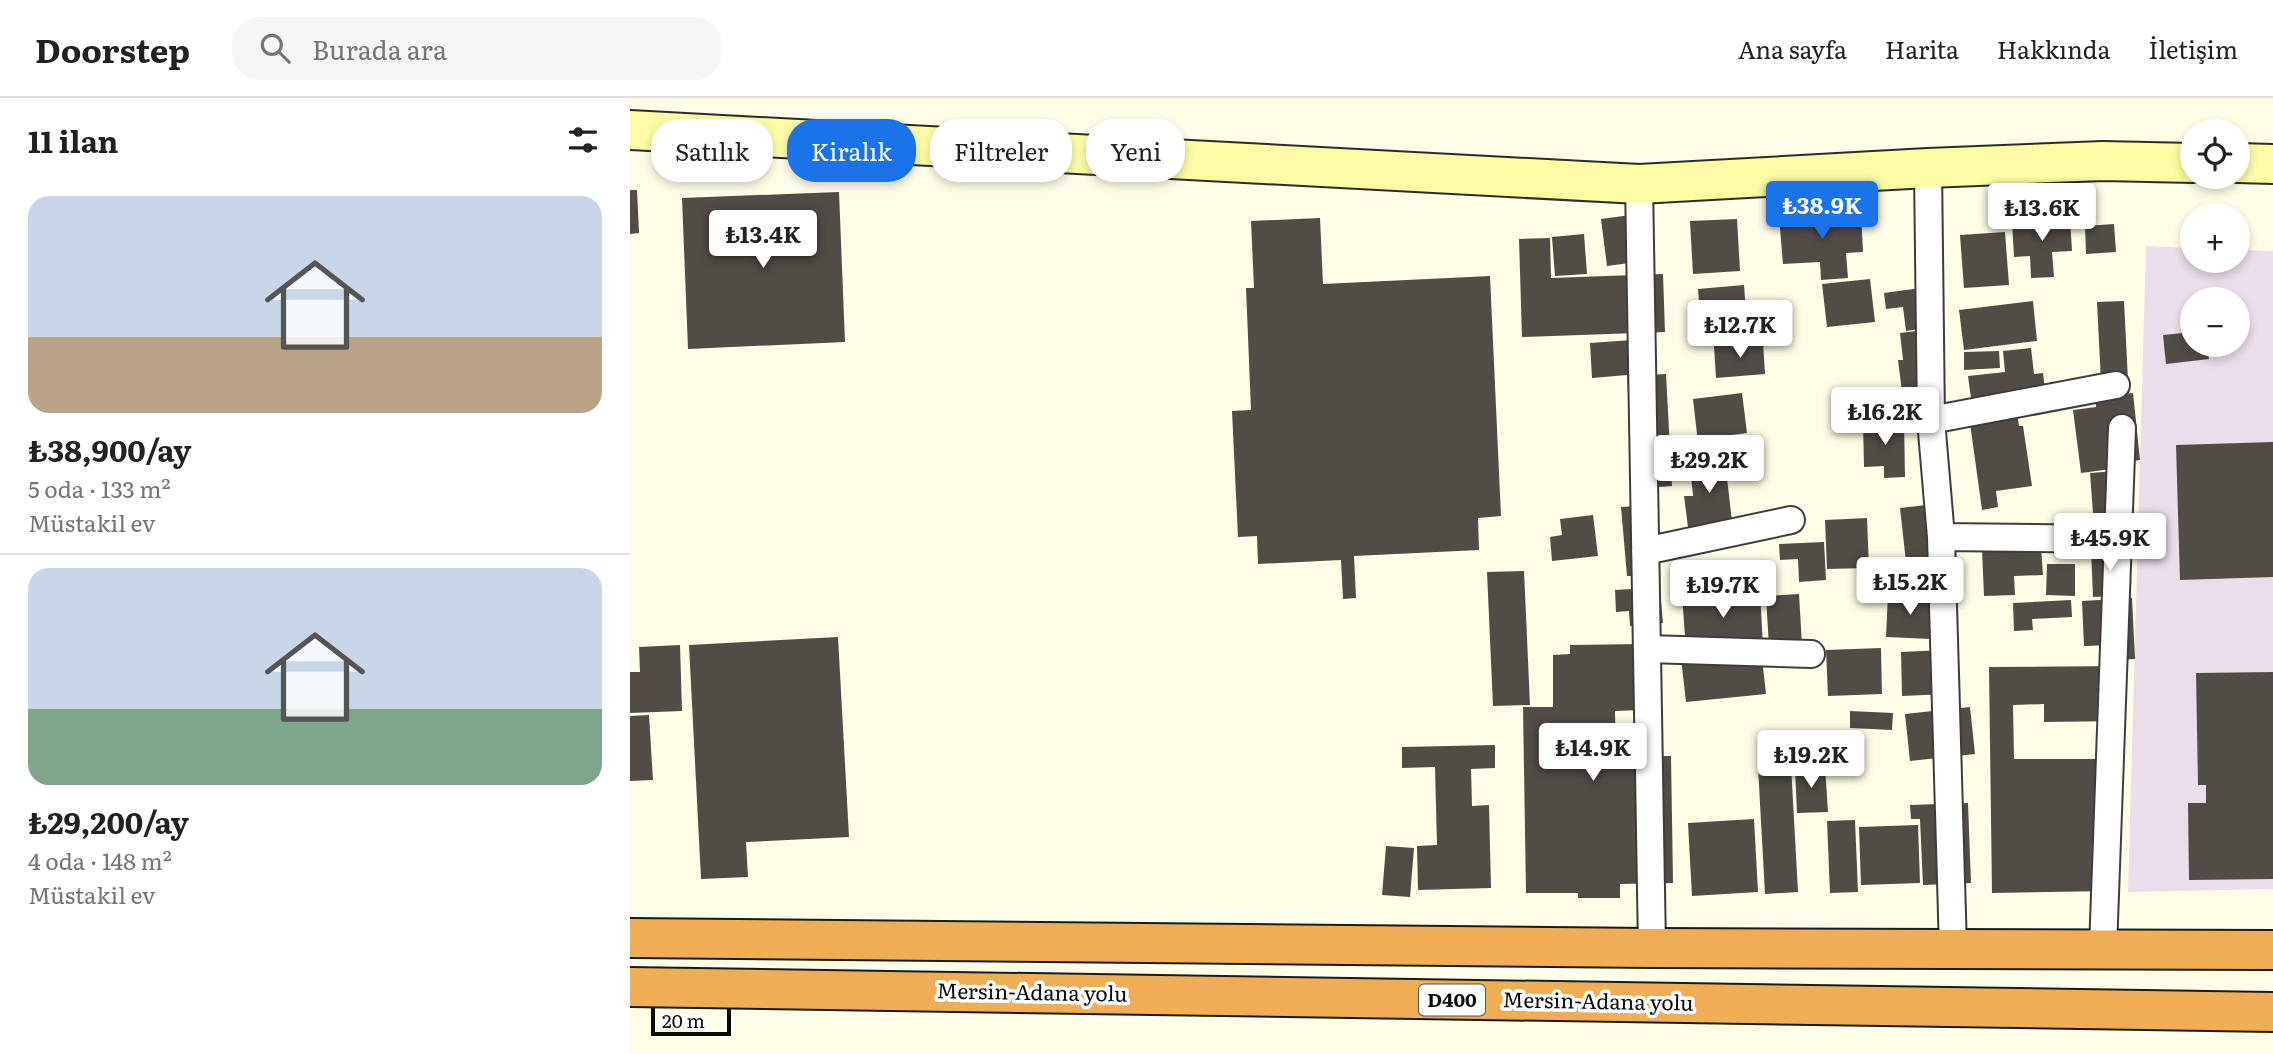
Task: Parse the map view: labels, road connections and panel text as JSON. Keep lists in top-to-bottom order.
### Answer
{
  "streets": {
    "highway": ["Mersin-Adana yolu", "D400"]
  },
  "scale_bar": "20 m",
  "page": {
    "header": "Doorstep",
    "search": "Burada ara",
    "nav": [
      "Ana sayfa",
      "Harita",
      "Hakkında",
      "İletişim"
    ],
    "heading": "11 ilan",
    "map_buttons": ["+", "−"],
    "chip": [
      "Satılık",
      "Kiralık",
      "Filtreler",
      "Yeni"
    ],
    "price": [
      "₺38.9K",
      "₺13.6K",
      "₺13.4K",
      "₺12.7K",
      "₺16.2K",
      "₺29.2K",
      "₺45.9K",
      "₺15.2K",
      "₺19.7K",
      "₺14.9K",
      "₺19.2K"
    ],
    "list": [
      {
        "name": "₺38,900/ay",
        "note": "5 oda · 133 m² · Müstakil ev"
      },
      {
        "name": "₺29,200/ay",
        "note": "4 oda · 148 m² · Müstakil ev"
      }
    ],
    "scale": "20 m"
  }
}
